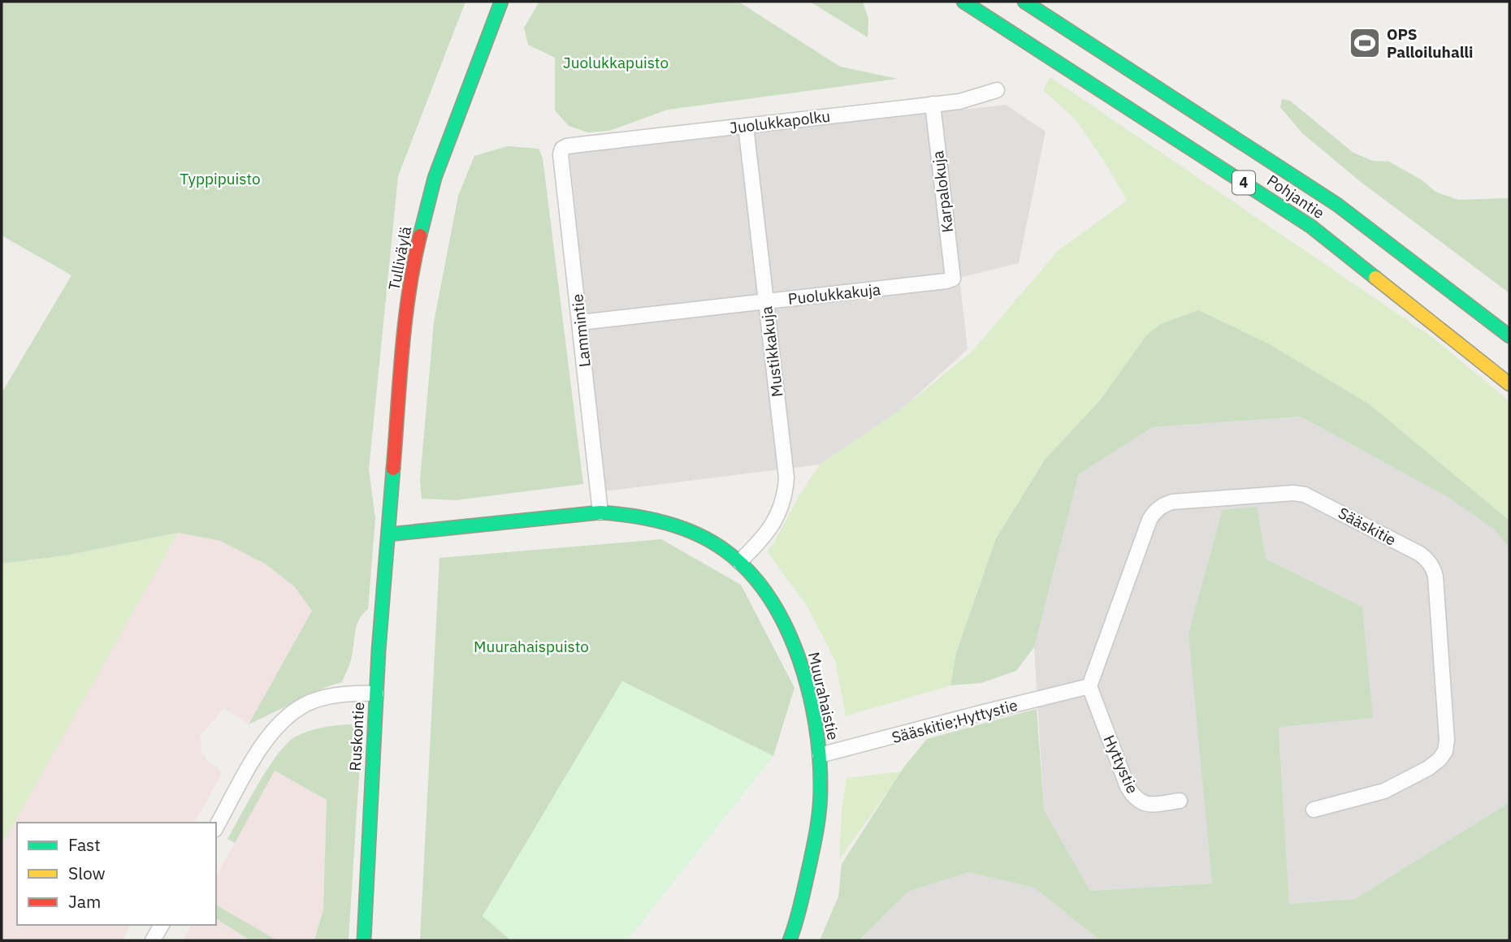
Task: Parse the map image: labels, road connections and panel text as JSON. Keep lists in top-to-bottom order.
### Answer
{
  "streets": {
    "main road": [
      "4",
      "Pohjantie",
      "Tulliväylä",
      "Muurahaistie",
      "Ruskontie"
    ],
    "street": [
      "Juolukkapolku",
      "Karpalokuja",
      "Puolukkakuja",
      "Lammintie",
      "Mustikkakuja",
      "Sääskitie",
      "Sääskitie;Hyttystie",
      "Hyttystie"
    ]
  },
  "crossings": [
    ["Juolukkapolku", "Karpalokuja"],
    ["Juolukkapolku", "Lammintie"],
    ["Juolukkapolku", "Mustikkakuja"],
    ["Karpalokuja", "Puolukkakuja"],
    ["Tulliväylä", "Muurahaistie"],
    ["Tulliväylä", "Ruskontie"],
    ["Puolukkakuja", "Lammintie"],
    ["Puolukkakuja", "Mustikkakuja"],
    ["Lammintie", "Muurahaistie"],
    ["Mustikkakuja", "Muurahaistie"],
    ["Sääskitie", "Sääskitie;Hyttystie"],
    ["Sääskitie", "Hyttystie"],
    ["Muurahaistie", "Sääskitie;Hyttystie"],
    ["Muurahaistie", "Ruskontie"],
    ["Sääskitie;Hyttystie", "Hyttystie"]
  ],
  "parks": ["Juolukkapuisto", "Typpipuisto", "Muurahaispuisto"],
  "places": {
    "sports": ["OPS Palloiluhalli"]
  },
  "legend": ["Fast", "Slow", "Jam"]
}
